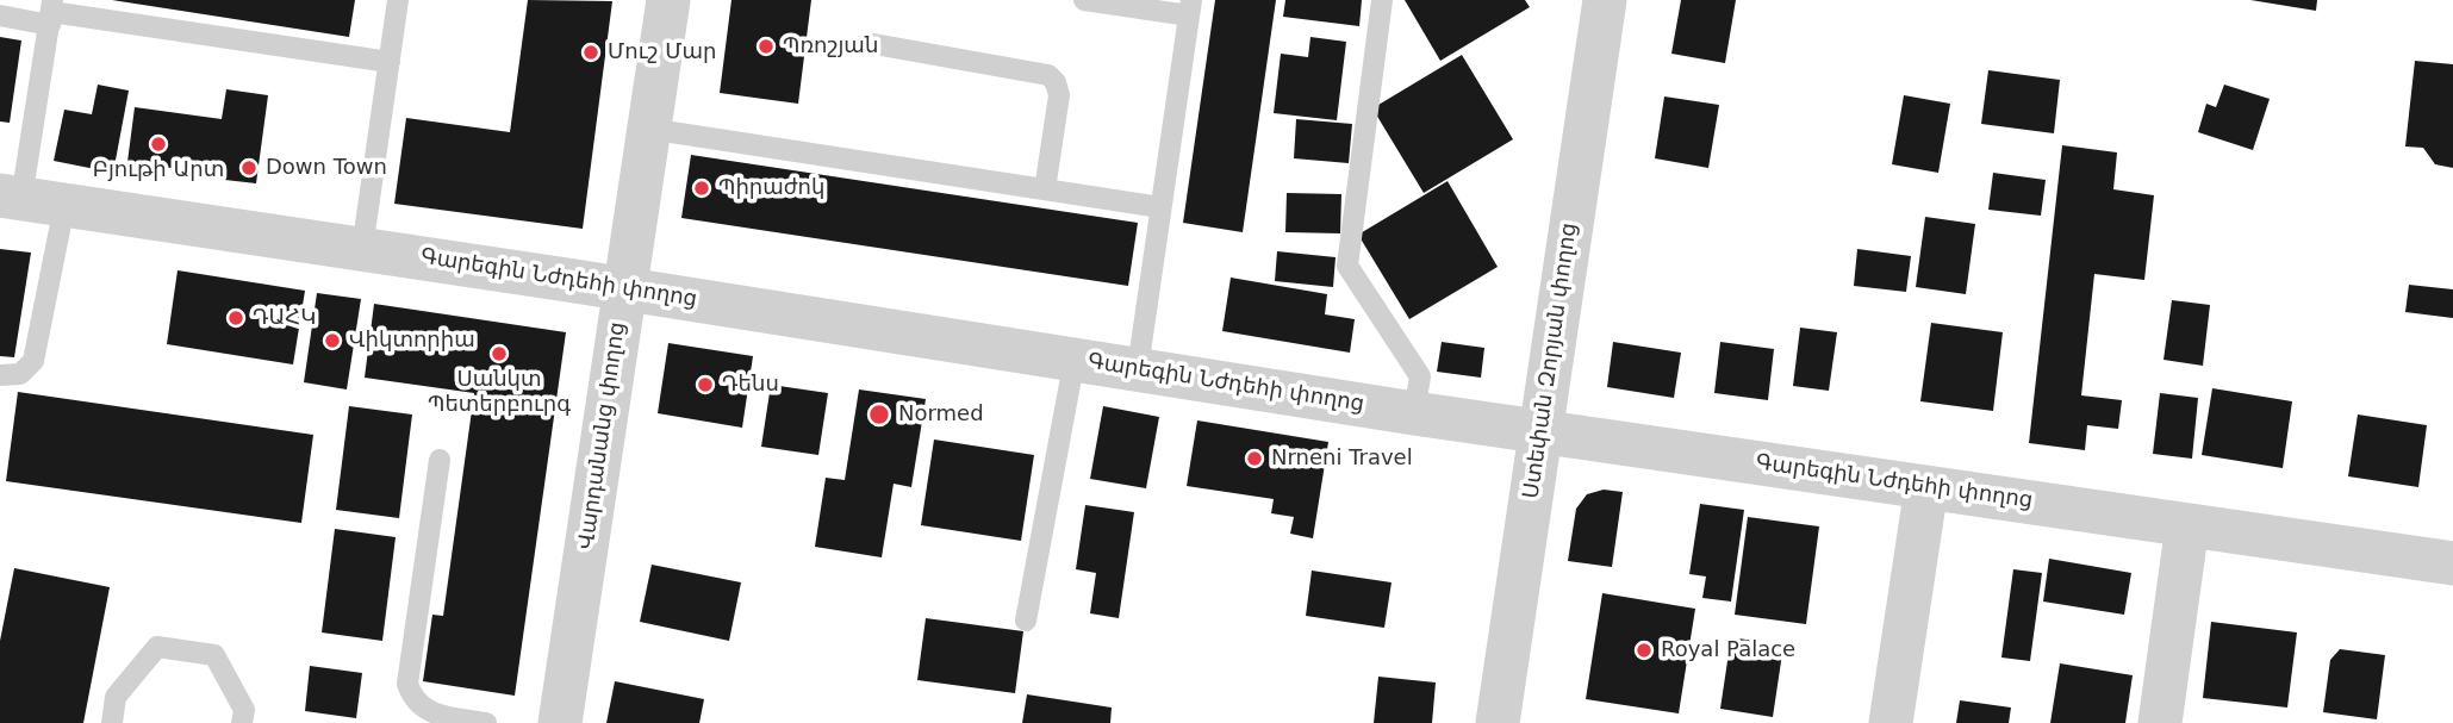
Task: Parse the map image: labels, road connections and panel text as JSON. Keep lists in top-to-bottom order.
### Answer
{
  "streets": {
    "street": ["Գարեգին Նժդեհի փողոց", "Ստեփան Զորյան փողոց", "Վարդանանց փողոց"]
  },
  "crossings": [
    ["Գարեգին Նժդեհի փողոց", "Ստեփան Զորյան փողոց"],
    ["Գարեգին Նժդեհի փողոց", "Վարդանանց փողոց"]
  ],
  "places": [
    "Պռոշյան",
    "Մուշ Մար",
    "Բյութի Արտ",
    "Down Town",
    "Պիրաժոկ",
    "ԴԱՀԿ",
    "Վիկտորիա",
    "Սանկտ Պետերբուրգ",
    "Դենս",
    "Normed",
    "Nrneni Travel",
    "Royal Palace"
  ]
}
